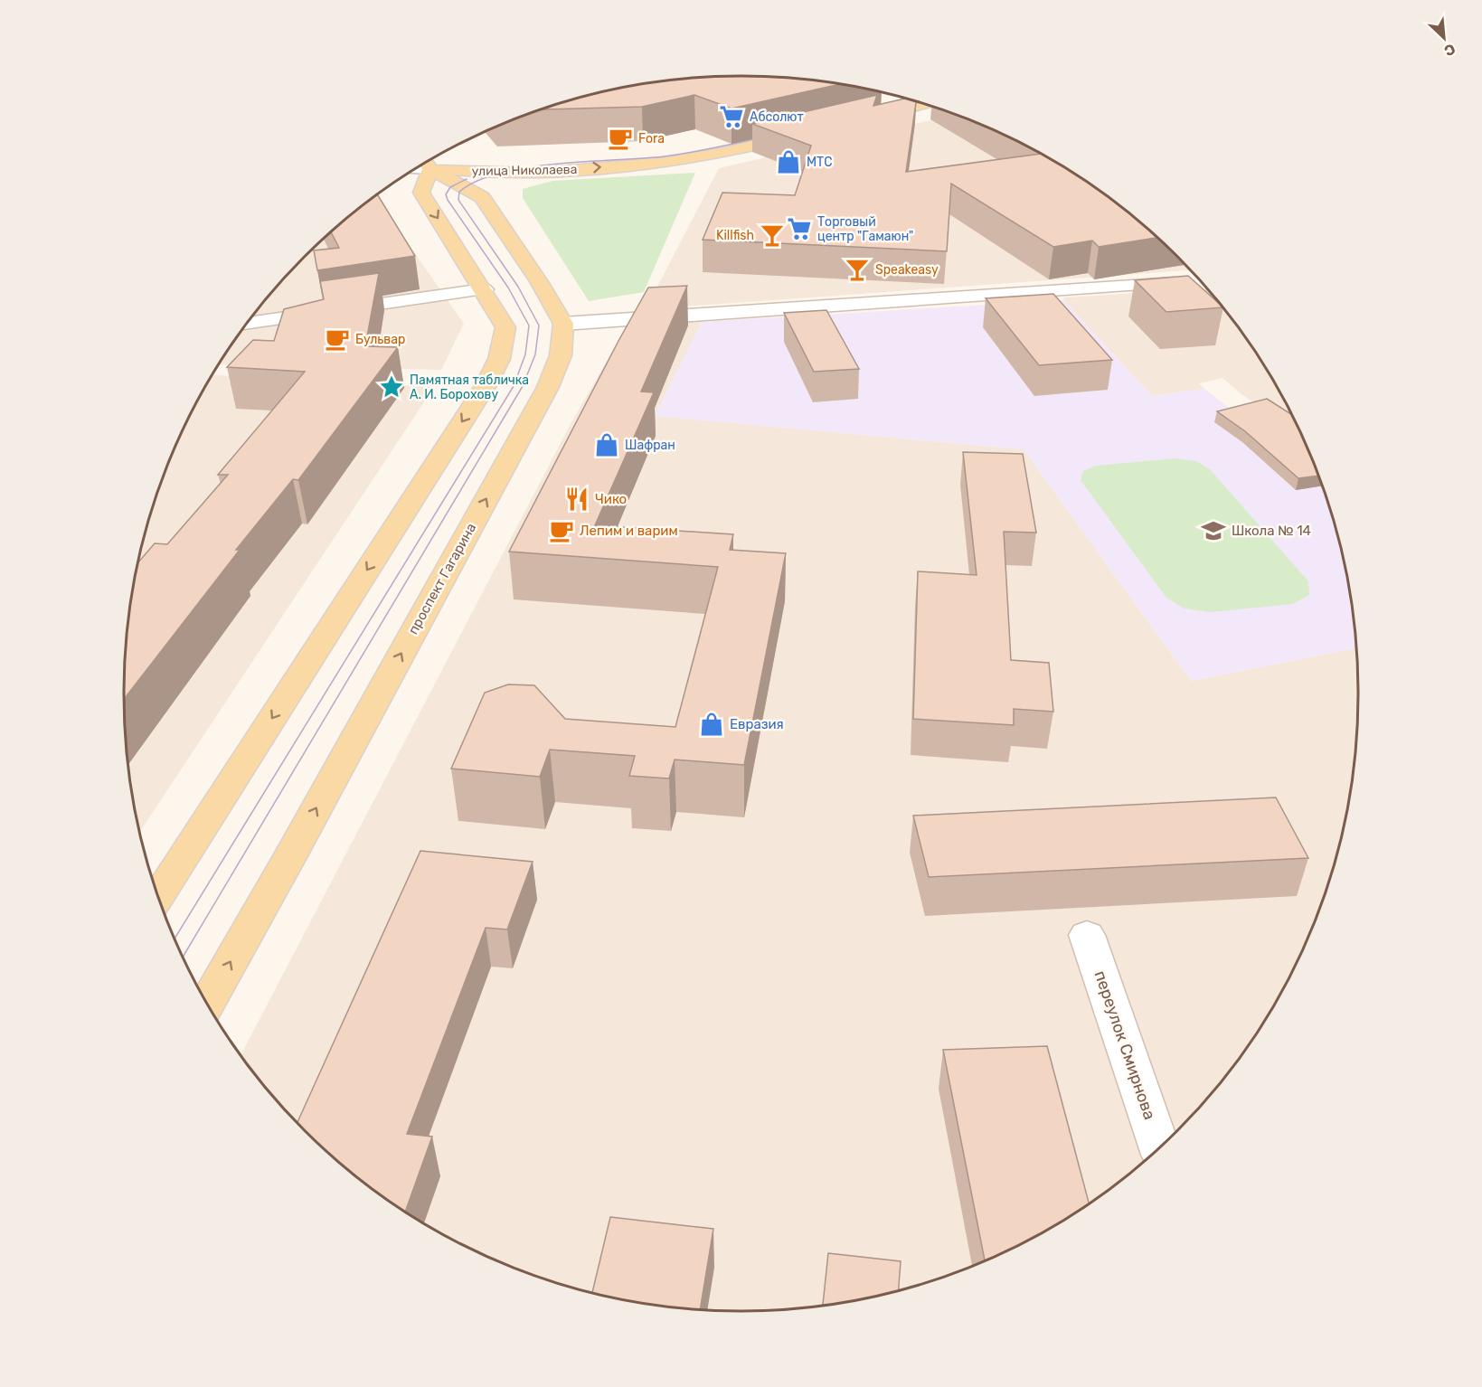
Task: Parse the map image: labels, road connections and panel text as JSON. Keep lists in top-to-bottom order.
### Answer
{
  "streets": {
    "main road": ["улица Николаева", "проспект Гагарина"],
    "street": ["переулок Смирнова"]
  },
  "places": {
    "supermarket": ["Абсолют", "Торговый центр \"Гамаюн\""],
    "cafe": ["Fora", "Бульвар", "Лепим и варим"],
    "shop": ["МТС", "Шафран", "Евразия"],
    "bar": ["Killfish", "Speakeasy"],
    "place": ["Памятная табличка А. И. Борохову"],
    "restaurant": ["Чико"],
    "school or university": ["Школа № 14"]
  },
  "north": "bottom right"
}
